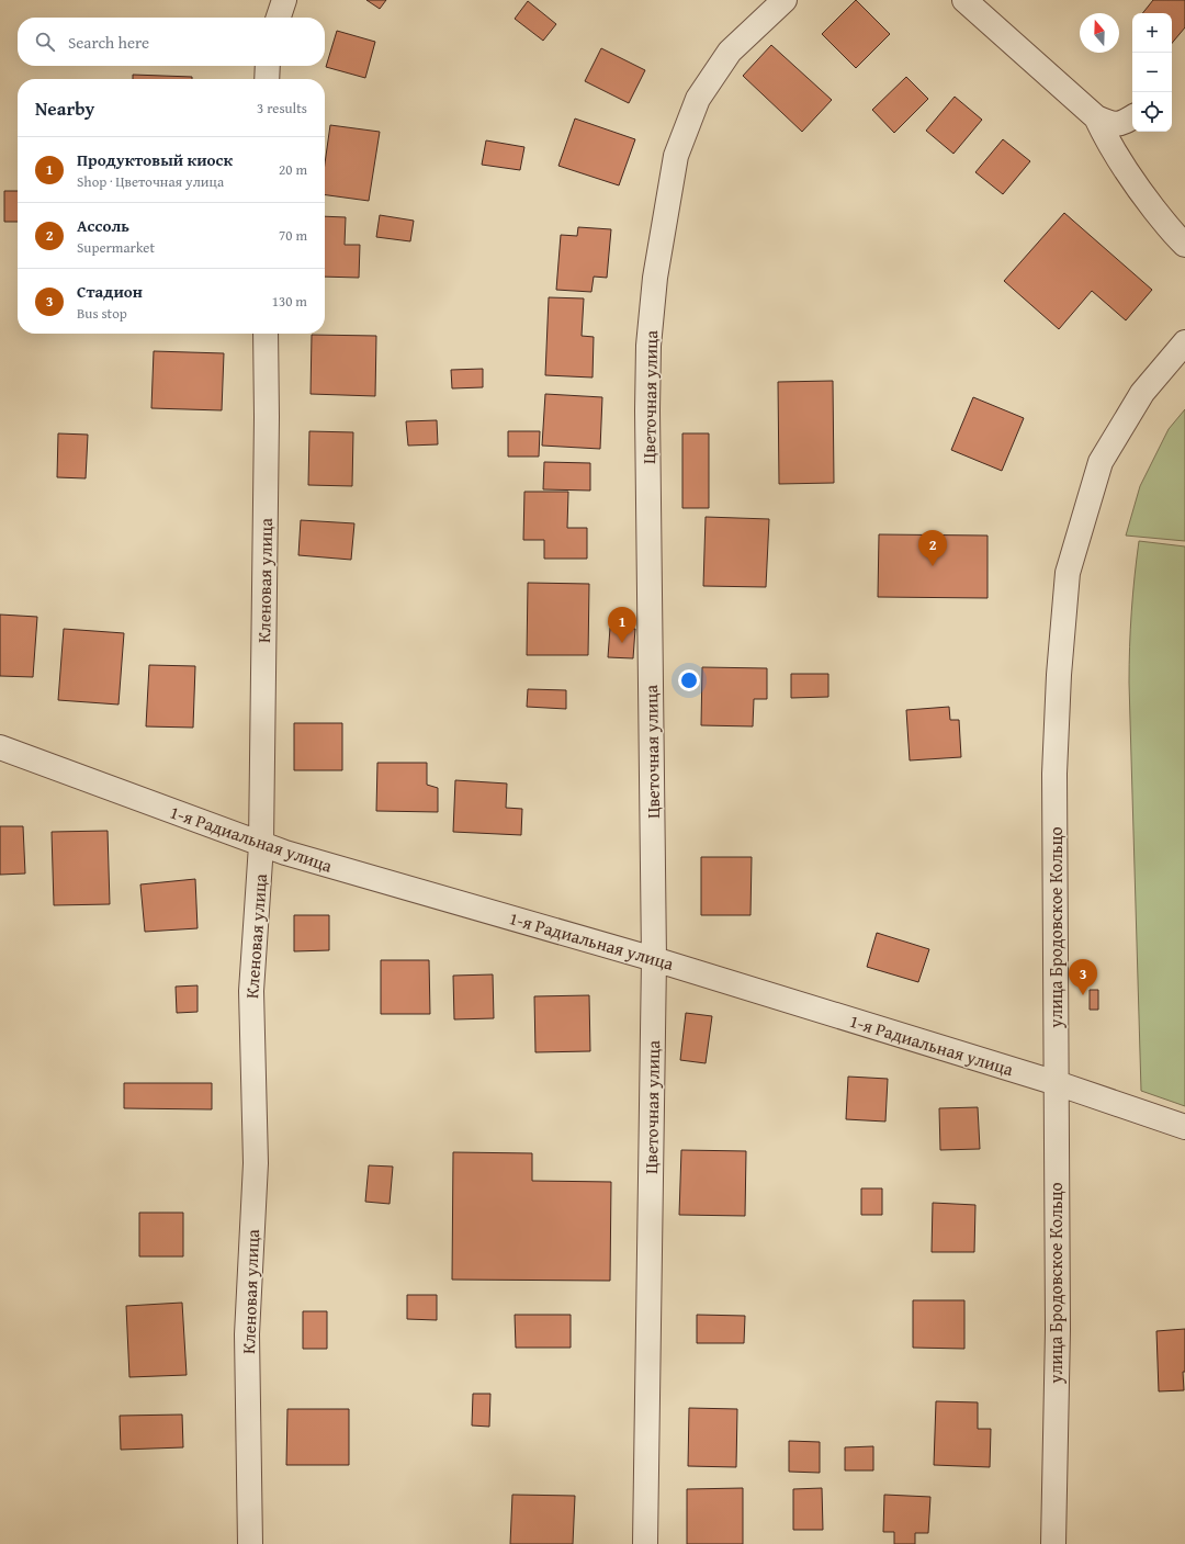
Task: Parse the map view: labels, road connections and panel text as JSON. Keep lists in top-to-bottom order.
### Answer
{
  "streets": {
    "street": [
      "Цветочная улица",
      "Кленовая улица",
      "1-я Радиальная улица",
      "улица Бродовское Кольцо"
    ]
  },
  "crossings": [
    ["Цветочная улица", "1-я Радиальная улица"],
    ["Кленовая улица", "1-я Радиальная улица"],
    ["1-я Радиальная улица", "улица Бродовское Кольцо"]
  ],
  "north": "top",
  "page": {
    "map_buttons": ["+", "−"],
    "search": "Search here",
    "heading": ["Nearby", "3 results"],
    "list": [
      {
        "mark": "1",
        "name": "Продуктовый киоск",
        "note": "Shop · Цветочная улица",
        "value": "20 m"
      },
      {
        "mark": "2",
        "name": "Ассоль",
        "note": "Supermarket",
        "value": "70 m"
      },
      {
        "mark": "3",
        "name": "Стадион",
        "note": "Bus stop",
        "value": "130 m"
      }
    ],
    "pins": ["2", "1", "3"]
  }
}
